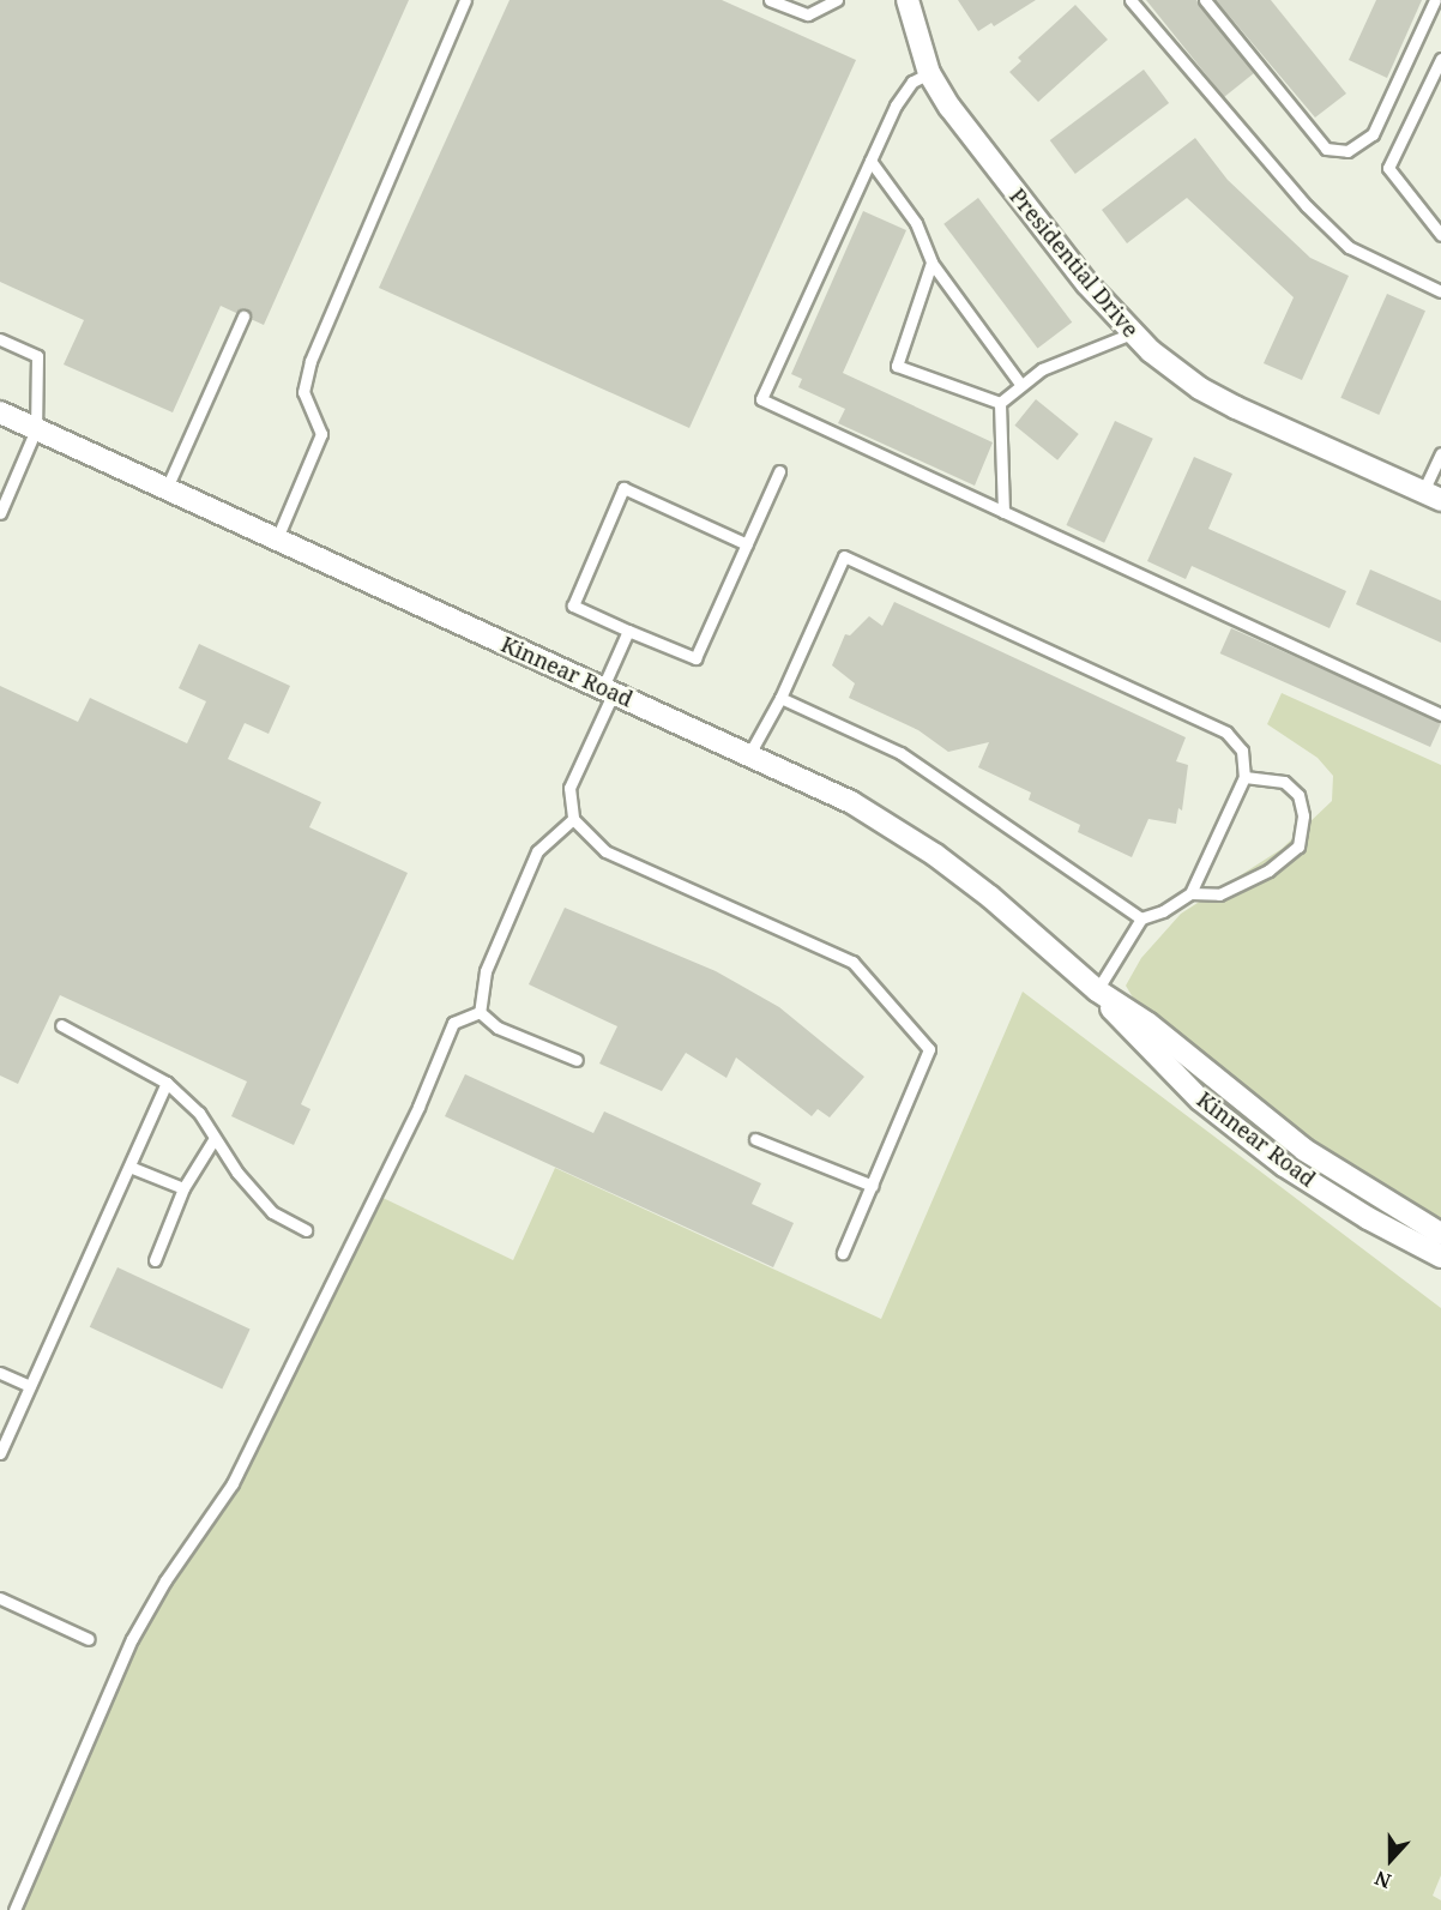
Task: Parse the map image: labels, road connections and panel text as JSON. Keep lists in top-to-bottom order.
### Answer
{
  "streets": {
    "street": ["Presidential Drive", "Kinnear Road"]
  },
  "north": "bottom"
}
